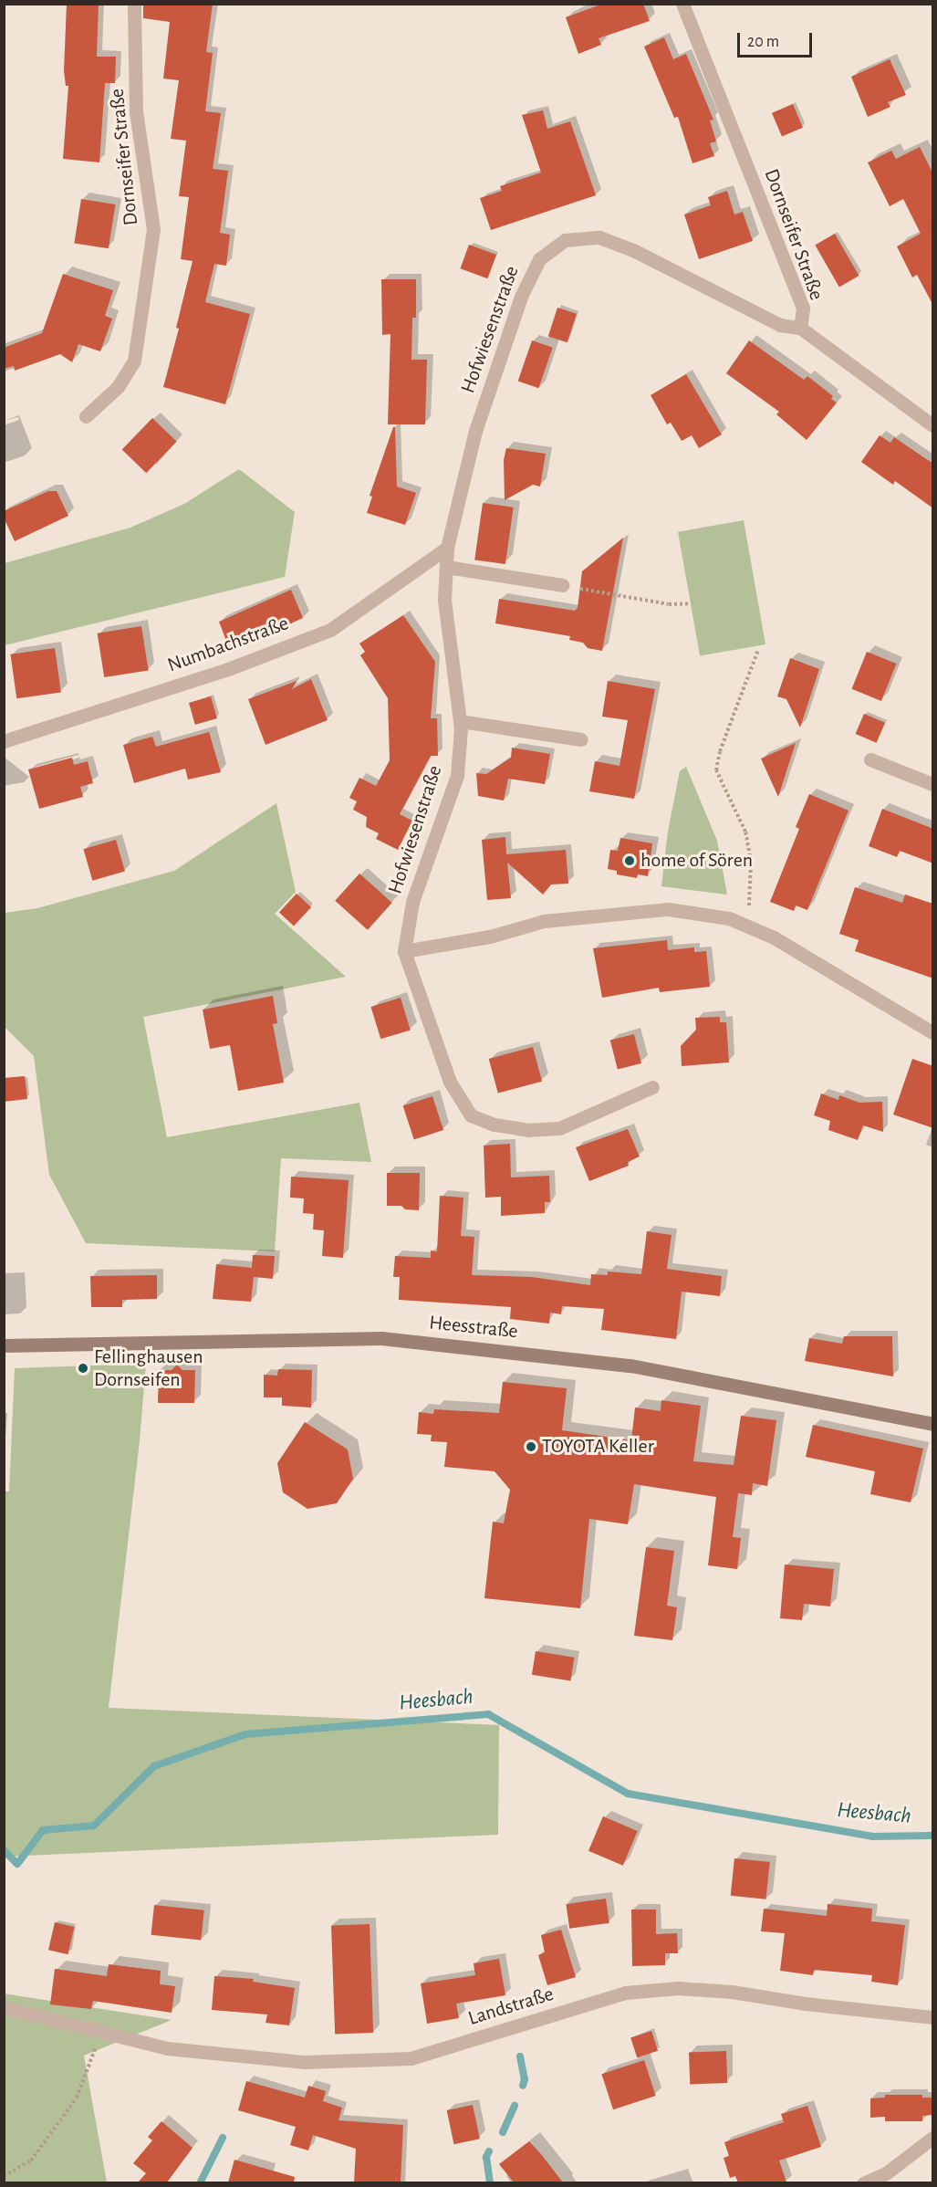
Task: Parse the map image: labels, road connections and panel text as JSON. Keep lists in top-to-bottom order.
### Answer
{
  "streets": {
    "main road": ["Heesstraße"],
    "street": [
      "Dornseifer Straße",
      "Hofwiesenstraße",
      "Numbachstraße",
      "Landstraße"
    ]
  },
  "crossings": [
    ["Dornseifer Straße", "Hofwiesenstraße"],
    ["Hofwiesenstraße", "Numbachstraße"]
  ],
  "water": ["Heesbach"],
  "places": ["home of Sören", "Fellinghausen Dornseifen", "TOYOTA Keller"],
  "scale_bar": "20 m"
}
